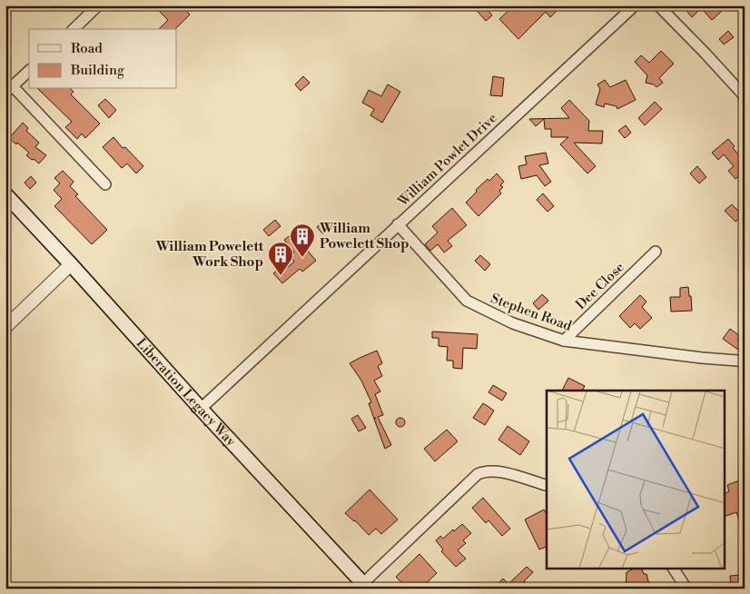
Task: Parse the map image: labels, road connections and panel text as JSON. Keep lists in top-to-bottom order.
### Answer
{
  "streets": {
    "main road": ["Liberation Legacy Way"],
    "street": ["William Powlet Drive", "Dee Close", "Stephen Road"]
  },
  "crossings": [
    ["William Powlet Drive", "Stephen Road"],
    ["William Powlet Drive", "Liberation Legacy Way"],
    ["Dee Close", "Stephen Road"]
  ],
  "places": {
    "building": ["William Powelett Shop", "William Powelett Work Shop"]
  },
  "legend": ["Road", "Building"]
}
